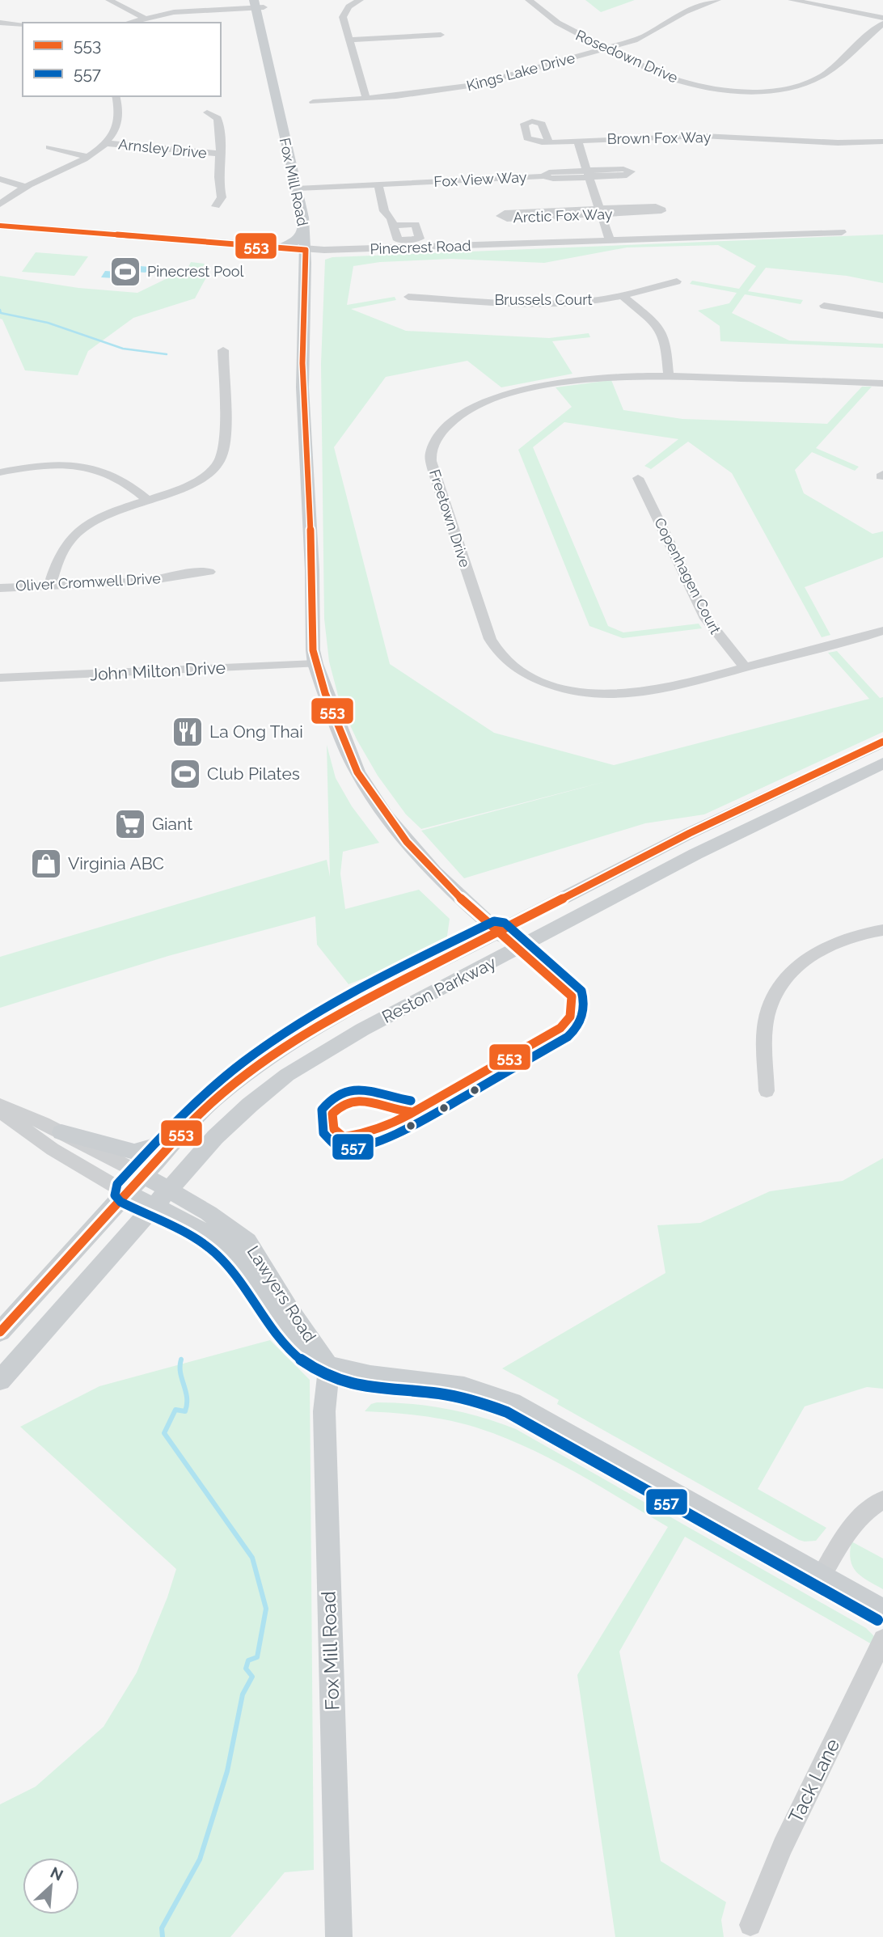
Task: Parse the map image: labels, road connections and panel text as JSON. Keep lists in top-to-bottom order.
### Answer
{
  "streets": {
    "main road": ["Fox Mill Road", "Reston Parkway", "Lawyers Road"],
    "street": [
      "Rosedown Drive",
      "Kings Lake Drive",
      "Brown Fox Way",
      "Arnsley Drive",
      "Fox View Way",
      "Arctic Fox Way",
      "Pinecrest Road",
      "Brussels Court",
      "Freetown Drive",
      "Copenhagen Court",
      "Oliver Cromwell Drive",
      "John Milton Drive",
      "Tack Lane"
    ]
  },
  "crossings": [
    ["Rosedown Drive", "Kings Lake Drive"],
    ["Fox View Way", "Fox Mill Road"],
    ["Fox Mill Road", "Pinecrest Road"],
    ["Fox Mill Road", "John Milton Drive"],
    ["Fox Mill Road", "Reston Parkway"],
    ["Fox Mill Road", "Lawyers Road"],
    ["Freetown Drive", "Copenhagen Court"],
    ["Reston Parkway", "Lawyers Road"]
  ],
  "places": {
    "sports": ["Pinecrest Pool", "Club Pilates"],
    "restaurant": ["La Ong Thai"],
    "supermarket": ["Giant"],
    "shop": ["Virginia ABC"]
  },
  "lines": ["transit line 553", "transit line 557"],
  "legend": ["553", "557"],
  "north": "top right"
}
